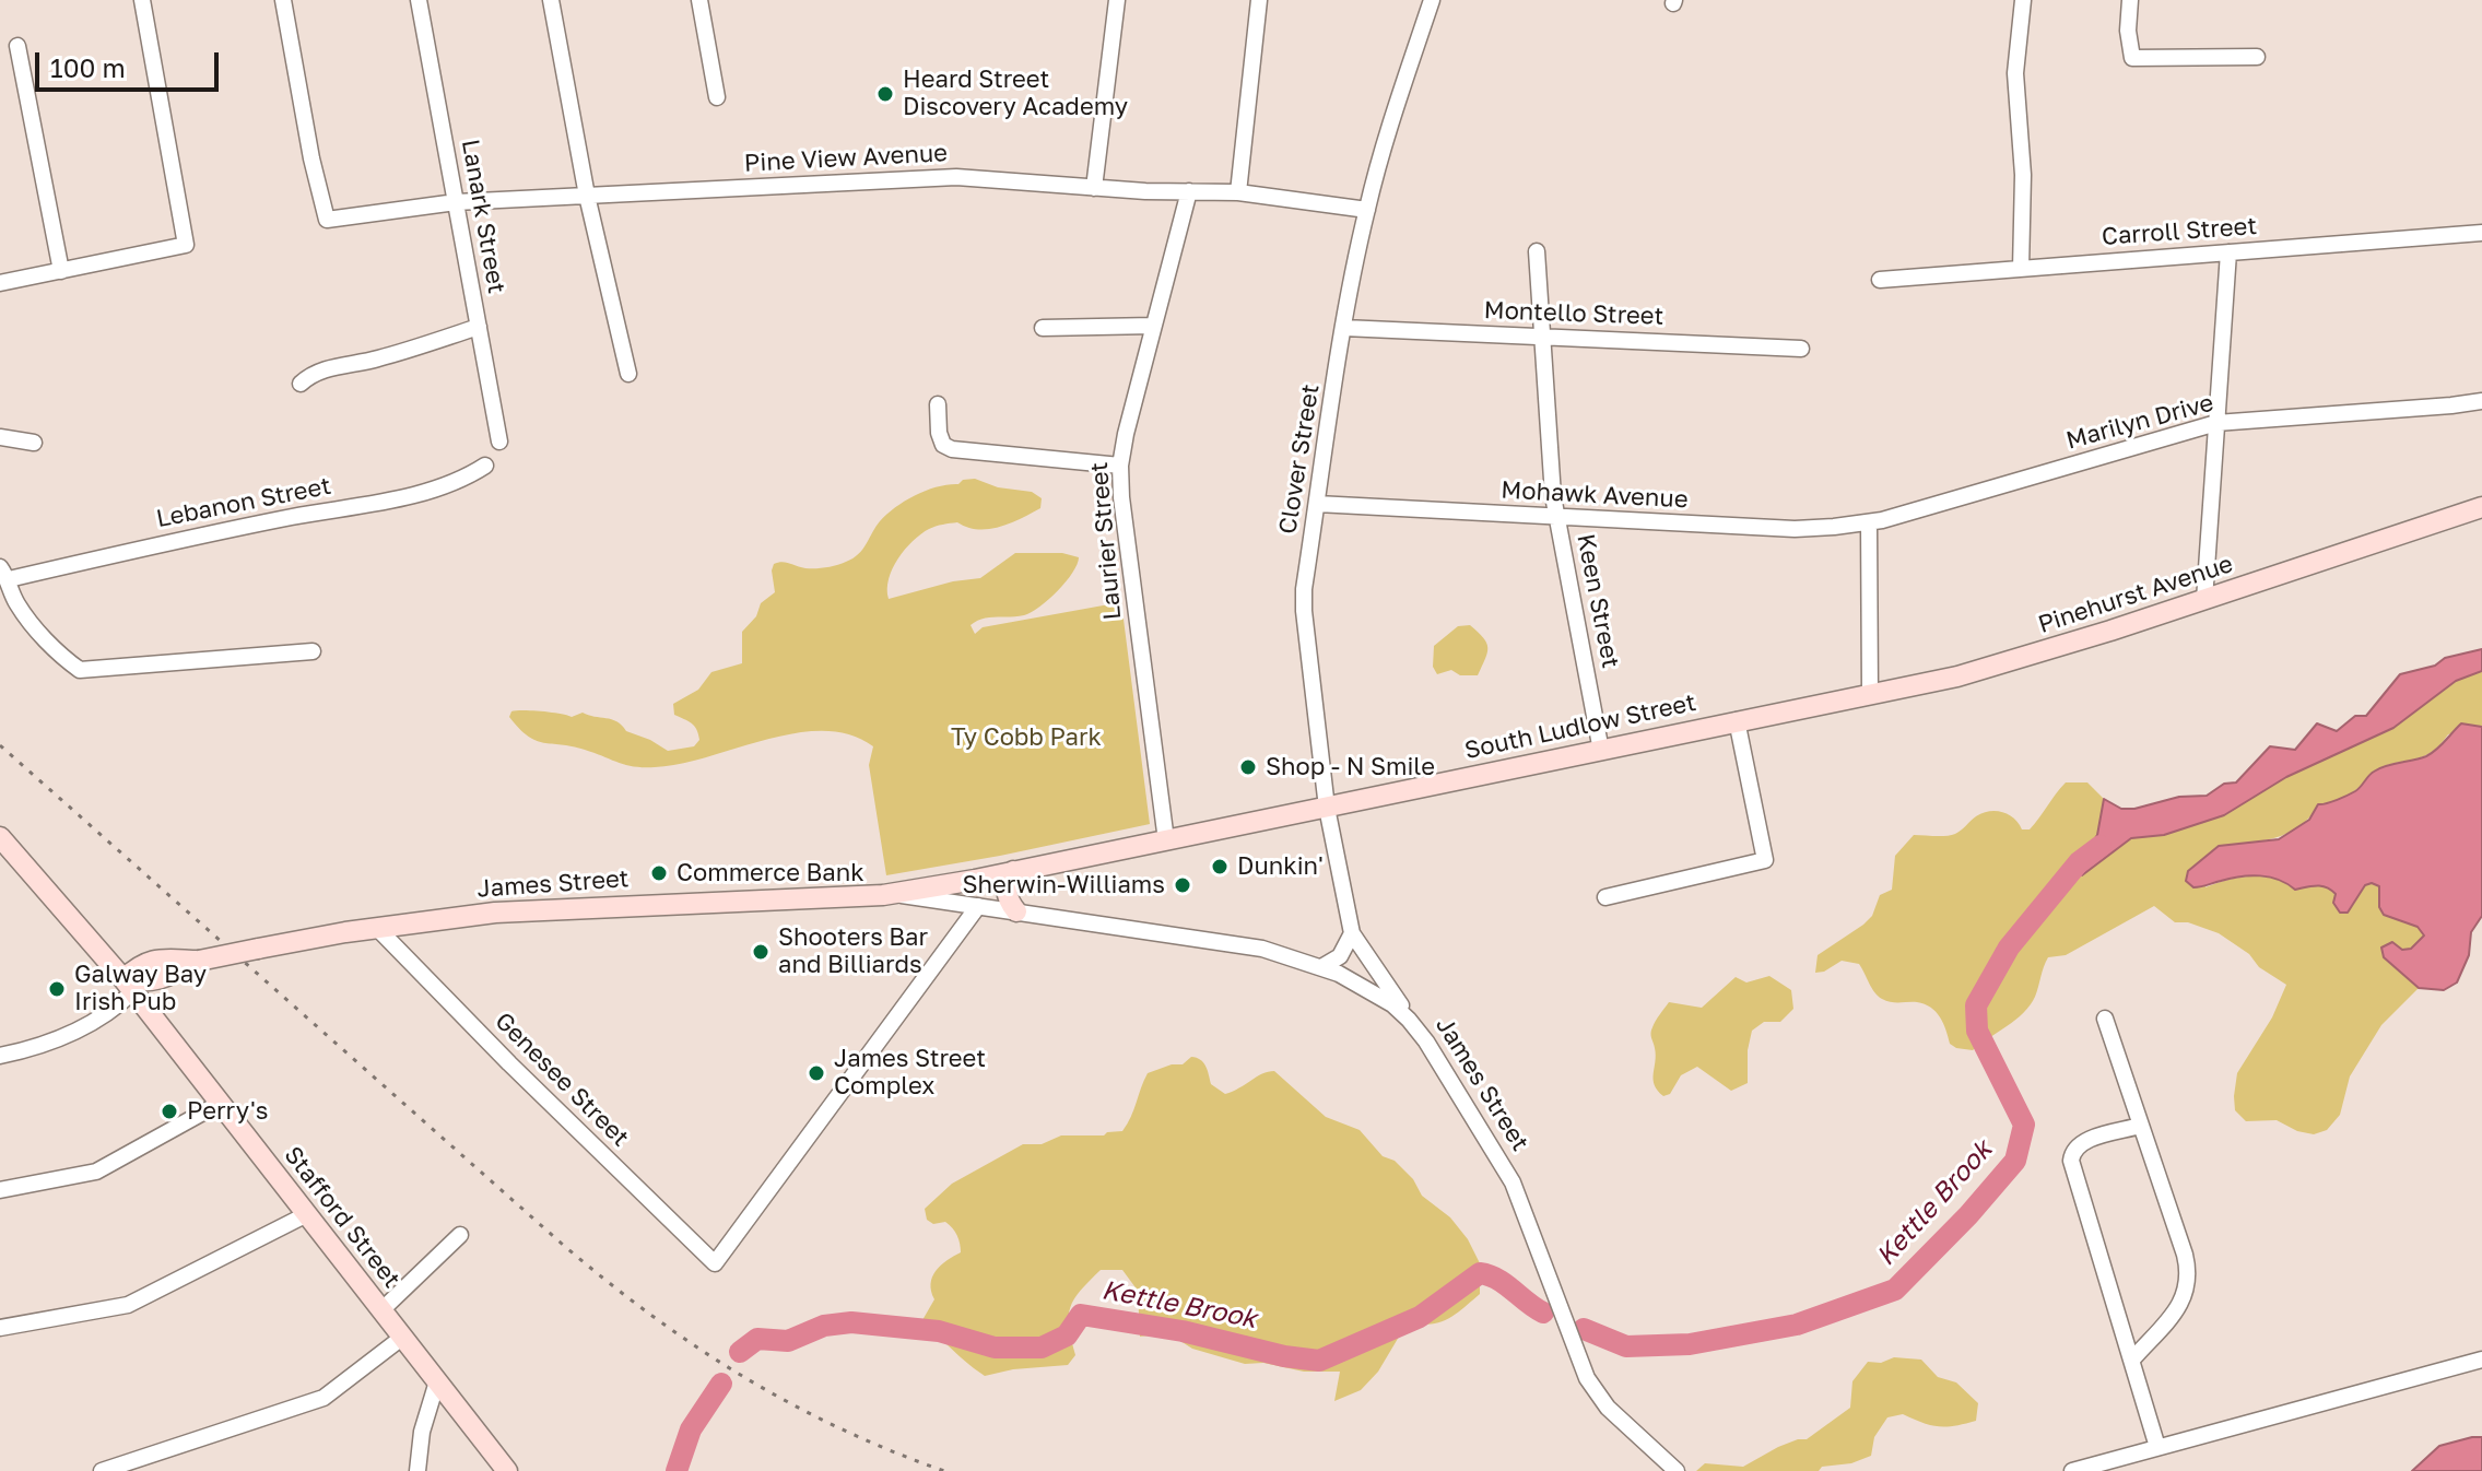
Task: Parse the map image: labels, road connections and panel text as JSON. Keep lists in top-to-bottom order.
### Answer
{
  "streets": {
    "main road": [
      "Pinehurst Avenue",
      "South Ludlow Street",
      "James Street",
      "Stafford Street"
    ],
    "street": [
      "Pine View Avenue",
      "Lanark Street",
      "Carroll Street",
      "Montello Street",
      "Marilyn Drive",
      "Clover Street",
      "Mohawk Avenue",
      "Lebanon Street",
      "Laurier Street",
      "Keen Street",
      "Genesee Street"
    ]
  },
  "crossings": [
    ["Pine View Avenue", "Lanark Street"],
    ["Pine View Avenue", "Clover Street"],
    ["Pine View Avenue", "Laurier Street"],
    ["Montello Street", "Clover Street"],
    ["Montello Street", "Keen Street"],
    ["Marilyn Drive", "Mohawk Avenue"],
    ["Clover Street", "Mohawk Avenue"],
    ["Clover Street", "South Ludlow Street"],
    ["Clover Street", "James Street"],
    ["Mohawk Avenue", "Keen Street"],
    ["Laurier Street", "South Ludlow Street"],
    ["Pinehurst Avenue", "South Ludlow Street"],
    ["Keen Street", "South Ludlow Street"],
    ["South Ludlow Street", "James Street"],
    ["James Street", "Genesee Street"],
    ["James Street", "Stafford Street"]
  ],
  "water": ["Kettle Brook"],
  "parks": ["Ty Cobb Park"],
  "places": [
    "Heard Street Discovery Academy",
    "Shop - N Smile",
    "Dunkin'",
    "Commerce Bank",
    "Sherwin-Williams",
    "Shooters Bar and Billiards",
    "Galway Bay Irish Pub",
    "James Street Complex",
    "Perry's"
  ],
  "scale_bar": "100 m"
}
